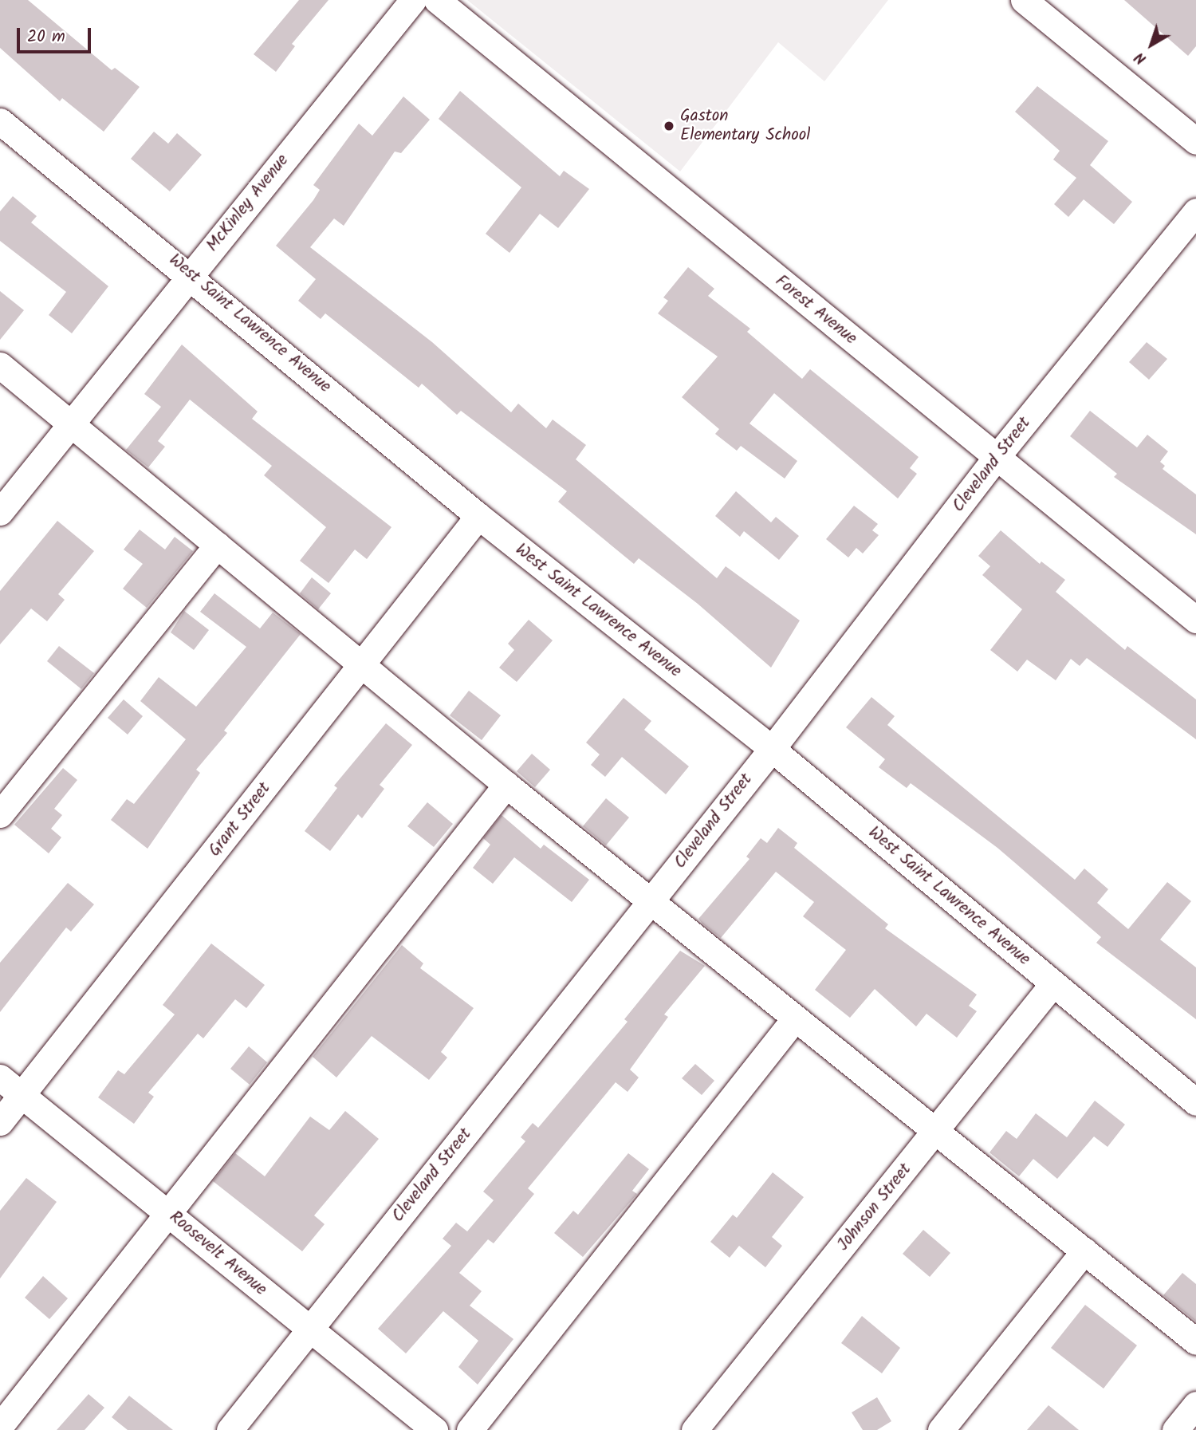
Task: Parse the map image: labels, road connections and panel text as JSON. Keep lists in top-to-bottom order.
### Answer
{
  "streets": {
    "street": [
      "McKinley Avenue",
      "Forest Avenue",
      "West Saint Lawrence Avenue",
      "Cleveland Street",
      "Grant Street",
      "Johnson Street",
      "Roosevelt Avenue"
    ]
  },
  "crossings": [
    ["McKinley Avenue", "West Saint Lawrence Avenue"],
    ["Forest Avenue", "Cleveland Street"],
    ["West Saint Lawrence Avenue", "Cleveland Street"],
    ["West Saint Lawrence Avenue", "Grant Street"],
    ["West Saint Lawrence Avenue", "Johnson Street"],
    ["Cleveland Street", "Roosevelt Avenue"],
    ["Grant Street", "Roosevelt Avenue"]
  ],
  "places": ["Gaston Elementary School"],
  "scale_bar": "20 m",
  "north": "bottom left"
}
